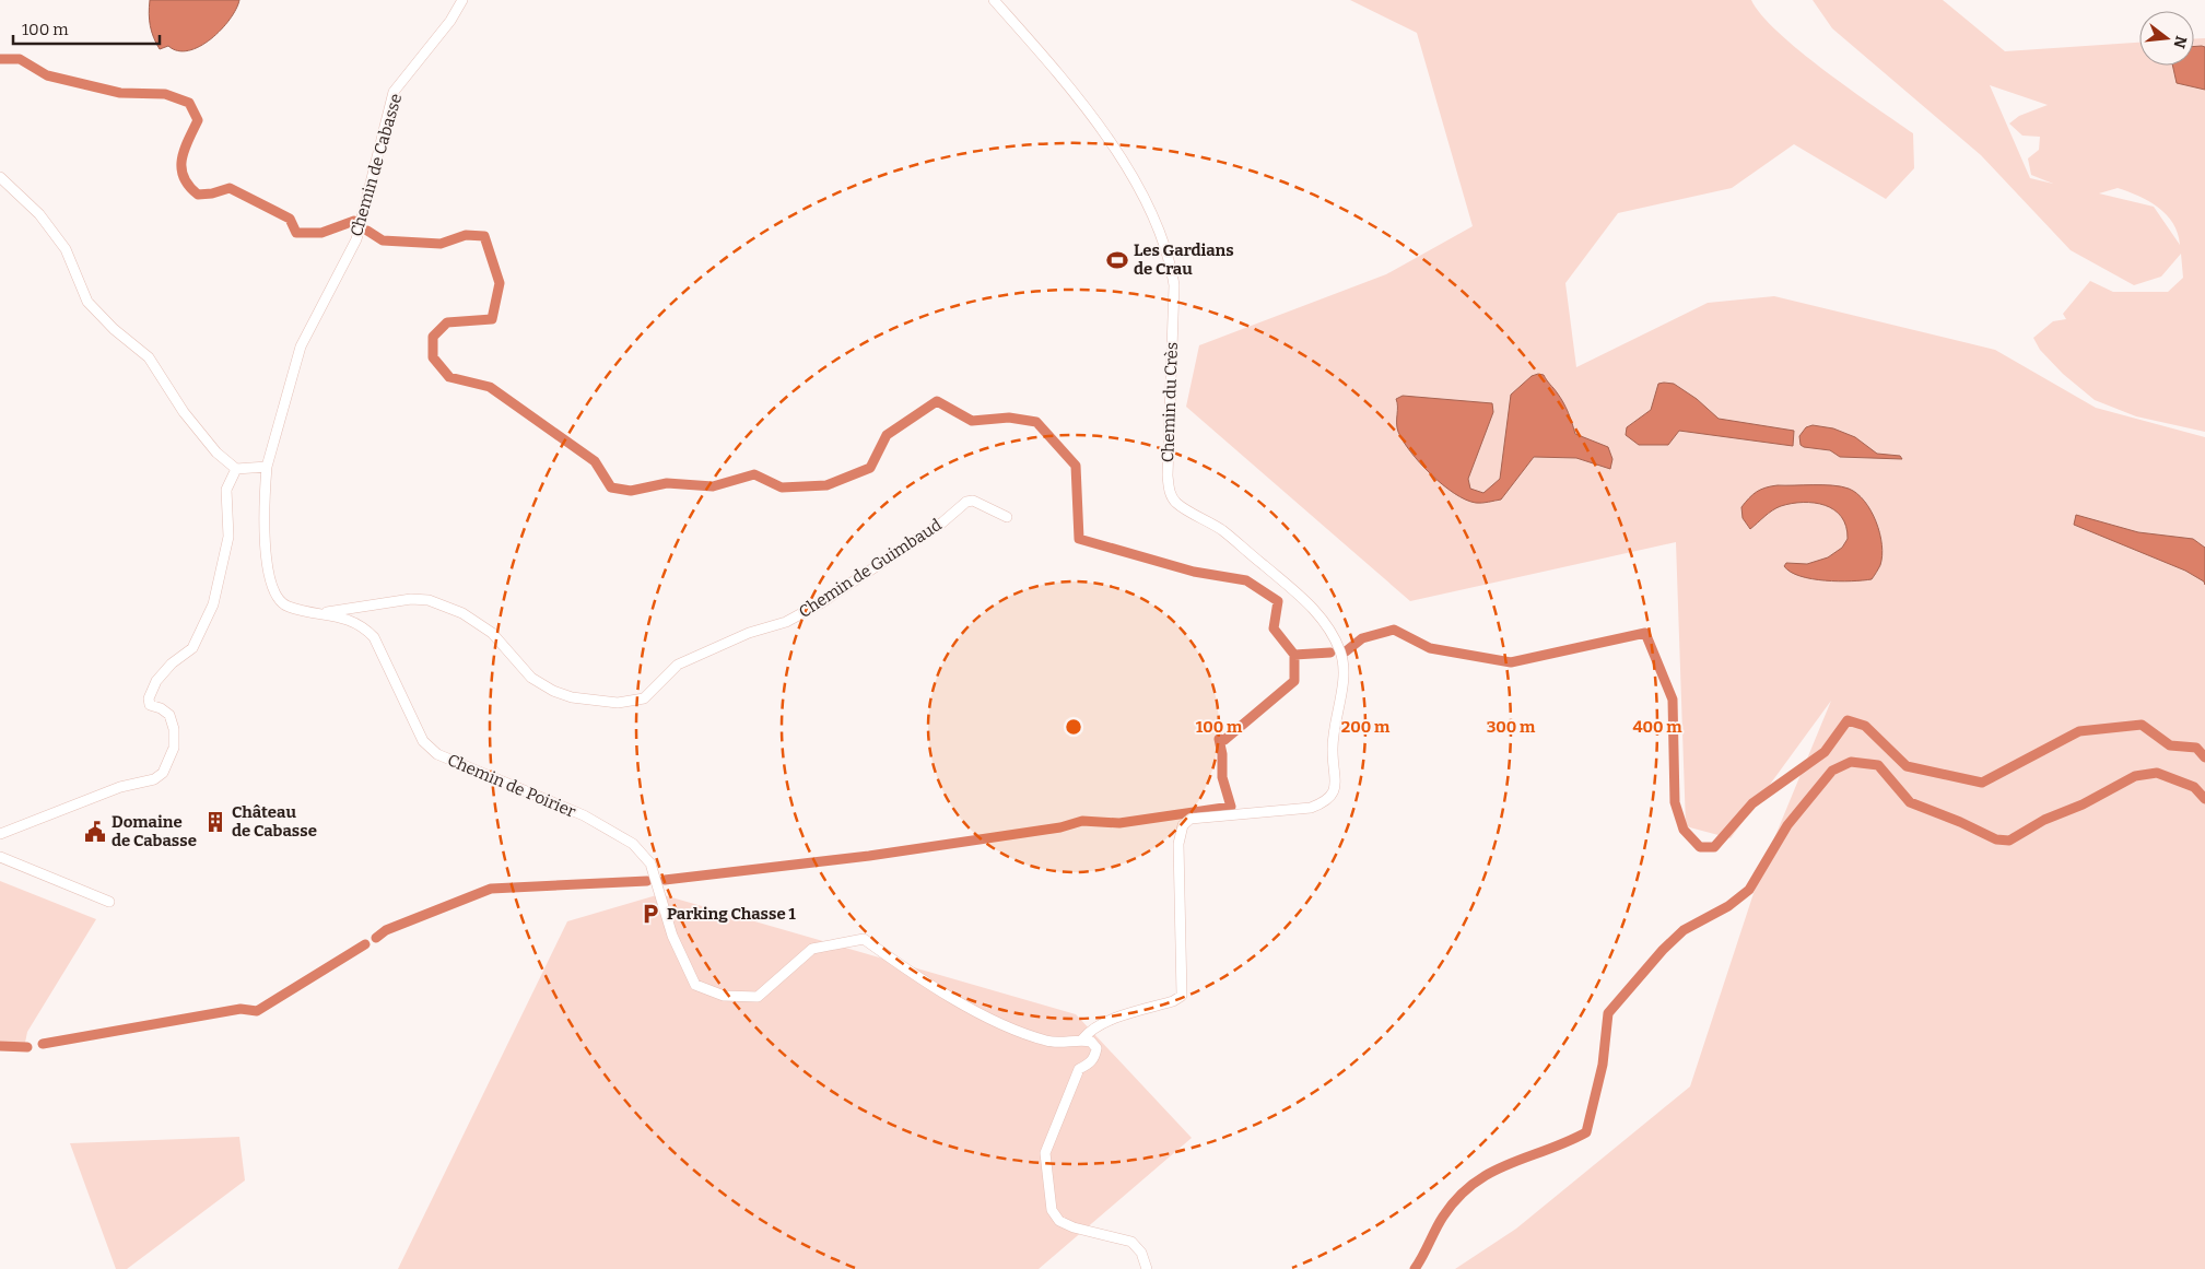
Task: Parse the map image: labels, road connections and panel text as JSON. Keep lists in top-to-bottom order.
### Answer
{
  "streets": {
    "street": [
      "Chemin de Cabasse",
      "Chemin du Crès",
      "Chemin de Guimbaud",
      "Chemin de Poirier"
    ]
  },
  "crossings": [
    ["Chemin de Cabasse", "Chemin de Poirier"],
    ["Chemin du Crès", "Chemin de Poirier"],
    ["Chemin de Guimbaud", "Chemin de Poirier"]
  ],
  "places": {
    "sports": ["Les Gardians de Crau"],
    "building": ["Château de Cabasse"],
    "public building": ["Domaine de Cabasse"],
    "parking": ["Parking Chasse 1"]
  },
  "scale_bar": "100 m",
  "north": "right",
  "rings": [
    "100 m",
    "200 m",
    "300 m",
    "400 m"
  ]
}
